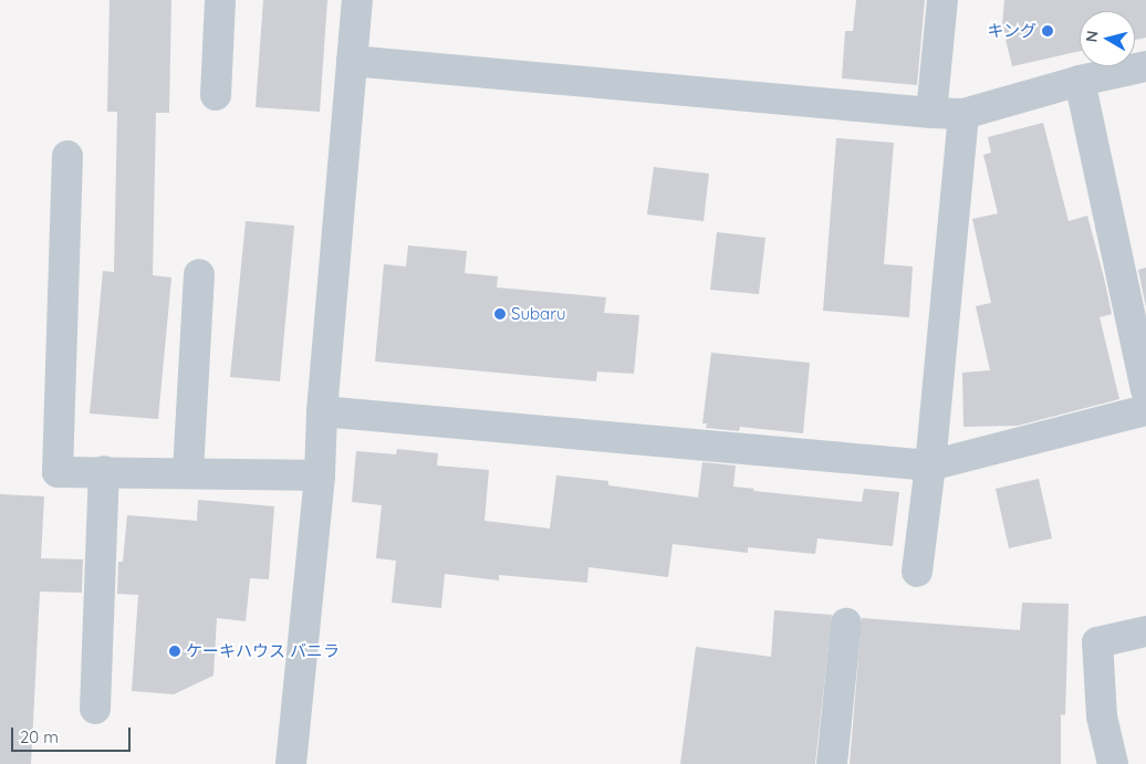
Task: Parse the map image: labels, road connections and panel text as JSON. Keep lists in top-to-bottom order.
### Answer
{
  "places": ["キング", "Subaru", "ケーキハウス バニラ"],
  "scale_bar": "20 m",
  "north": "left"
}
